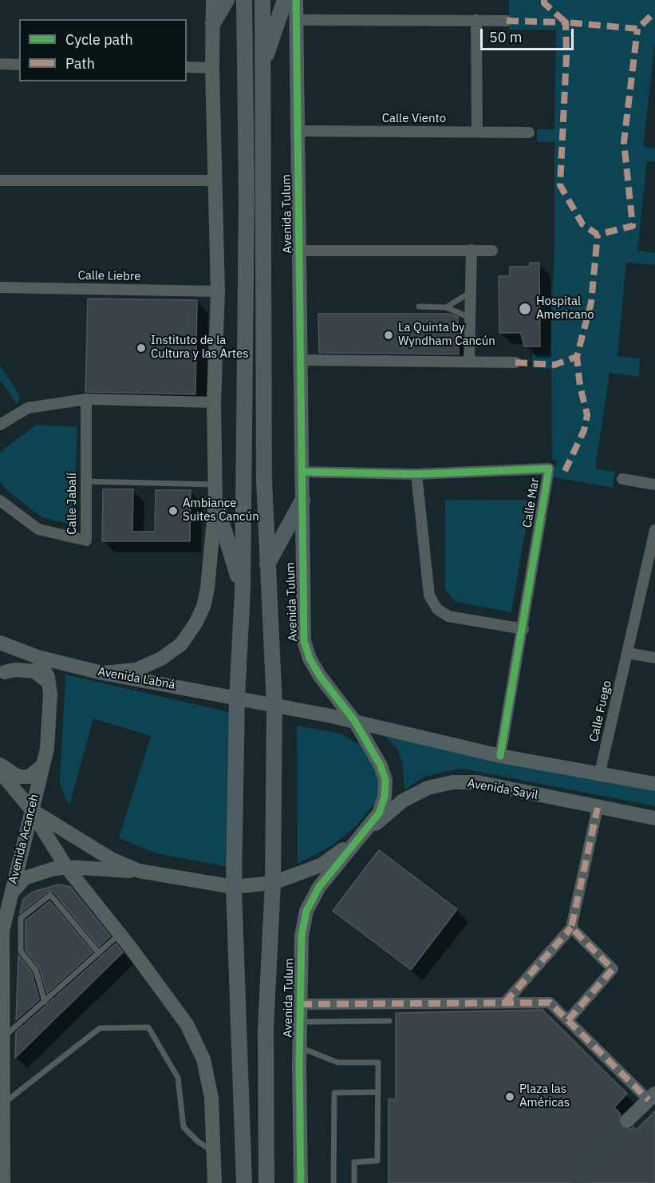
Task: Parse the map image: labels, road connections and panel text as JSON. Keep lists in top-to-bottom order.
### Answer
{
  "streets": {
    "main road": ["Avenida Tulum"],
    "street": [
      "Calle Viento",
      "Calle Liebre",
      "Calle Mar",
      "Calle Jabalí",
      "Avenida Labná",
      "Calle Fuego",
      "Avenida Sayil",
      "Avenida Acanceh"
    ]
  },
  "crossings": [
    ["Calle Viento", "Avenida Tulum"],
    ["Avenida Tulum", "Calle Mar"],
    ["Avenida Tulum", "Avenida Labná"],
    ["Avenida Tulum", "Avenida Sayil"],
    ["Avenida Labná", "Avenida Acanceh"]
  ],
  "places": [
    "Hospital Americano",
    "La Quinta by Wyndham Cancún",
    "Instituto de la Cultura y las Artes",
    "Ambiance Suites Cancún",
    "Plaza las Américas"
  ],
  "legend": ["Cycle path", "Path"],
  "scale_bar": "50 m"
}
